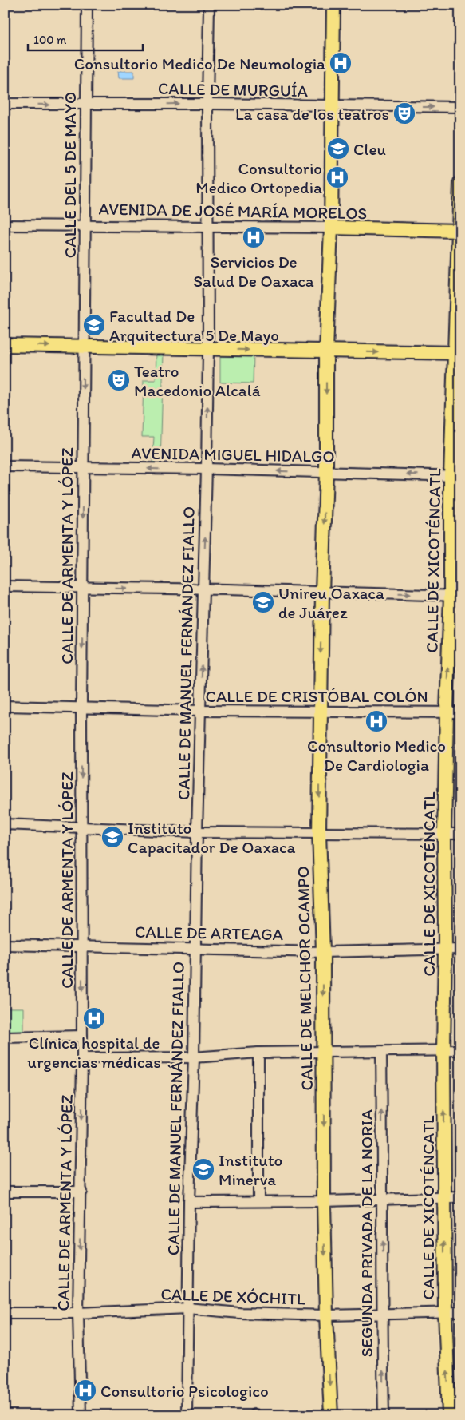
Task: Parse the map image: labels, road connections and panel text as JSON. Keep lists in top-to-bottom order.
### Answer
{
  "streets": {
    "main road": ["AVENIDA DE JOSÉ MARÍA MORELOS", "CALLE DE XICOTÉNCATL", "CALLE DE MELCHOR OCAMPO"],
    "street": [
      "CALLE DE MURGUÍA",
      "CALLE DEL 5 DE MAYO",
      "AVENIDA MIGUEL HIDALGO",
      "CALLE DE ARMENTA Y LÓPEZ",
      "CALLE DE MANUEL FERNÁNDEZ FIALLO",
      "CALLE DE CRISTÓBAL COLÓN",
      "CALLE DE ARTEAGA",
      "SEGUNDA PRIVADA DE LA NORIA",
      "CALLE DE XÓCHITL"
    ]
  },
  "crossings": [
    ["CALLE DE MURGUÍA", "CALLE DEL 5 DE MAYO"],
    ["CALLE DE MURGUÍA", "CALLE DE MANUEL FERNÁNDEZ FIALLO"],
    ["CALLE DE MURGUÍA", "CALLE DE MELCHOR OCAMPO"],
    ["CALLE DEL 5 DE MAYO", "AVENIDA DE JOSÉ MARÍA MORELOS"],
    ["CALLE DEL 5 DE MAYO", "CALLE DE ARMENTA Y LÓPEZ"],
    ["AVENIDA DE JOSÉ MARÍA MORELOS", "CALLE DE XICOTÉNCATL"],
    ["AVENIDA DE JOSÉ MARÍA MORELOS", "CALLE DE MANUEL FERNÁNDEZ FIALLO"],
    ["AVENIDA DE JOSÉ MARÍA MORELOS", "CALLE DE MELCHOR OCAMPO"],
    ["AVENIDA MIGUEL HIDALGO", "CALLE DE ARMENTA Y LÓPEZ"],
    ["AVENIDA MIGUEL HIDALGO", "CALLE DE XICOTÉNCATL"],
    ["AVENIDA MIGUEL HIDALGO", "CALLE DE MANUEL FERNÁNDEZ FIALLO"],
    ["AVENIDA MIGUEL HIDALGO", "CALLE DE MELCHOR OCAMPO"],
    ["CALLE DE ARMENTA Y LÓPEZ", "CALLE DE CRISTÓBAL COLÓN"],
    ["CALLE DE ARMENTA Y LÓPEZ", "CALLE DE ARTEAGA"],
    ["CALLE DE ARMENTA Y LÓPEZ", "CALLE DE XÓCHITL"],
    ["CALLE DE XICOTÉNCATL", "CALLE DE CRISTÓBAL COLÓN"],
    ["CALLE DE XICOTÉNCATL", "CALLE DE ARTEAGA"],
    ["CALLE DE XICOTÉNCATL", "CALLE DE XÓCHITL"],
    ["CALLE DE MANUEL FERNÁNDEZ FIALLO", "CALLE DE CRISTÓBAL COLÓN"],
    ["CALLE DE MANUEL FERNÁNDEZ FIALLO", "CALLE DE ARTEAGA"],
    ["CALLE DE MANUEL FERNÁNDEZ FIALLO", "CALLE DE XÓCHITL"],
    ["CALLE DE CRISTÓBAL COLÓN", "CALLE DE MELCHOR OCAMPO"],
    ["CALLE DE ARTEAGA", "CALLE DE MELCHOR OCAMPO"],
    ["CALLE DE MELCHOR OCAMPO", "CALLE DE XÓCHITL"],
    ["SEGUNDA PRIVADA DE LA NORIA", "CALLE DE XÓCHITL"]
  ],
  "one_way": [
    "CALLE DE MURGUÍA",
    "AVENIDA MIGUEL HIDALGO",
    "CALLE DE ARMENTA Y LÓPEZ",
    "CALLE DE XICOTÉNCATL",
    "CALLE DE MELCHOR OCAMPO",
    "SEGUNDA PRIVADA DE LA NORIA"
  ],
  "places": {
    "hospital": [
      "Consultorio Medico De Neumologia",
      "Consultorio Medico Ortopedia",
      "Servicios De Salud De Oaxaca",
      "Consultorio Medico De Cardiologia",
      "Clínica hospital de urgencias médicas",
      "Consultorio Psicologico"
    ],
    "theatre": ["La casa de los teatros", "Teatro Macedonio Alcalá"],
    "school or university": [
      "Cleu",
      "Facultad De Arquitectura 5 De Mayo",
      "Unireu Oaxaca de Juárez",
      "Instituto Capacitador De Oaxaca",
      "Instituto Minerva"
    ]
  },
  "scale_bar": "100 m"
}
